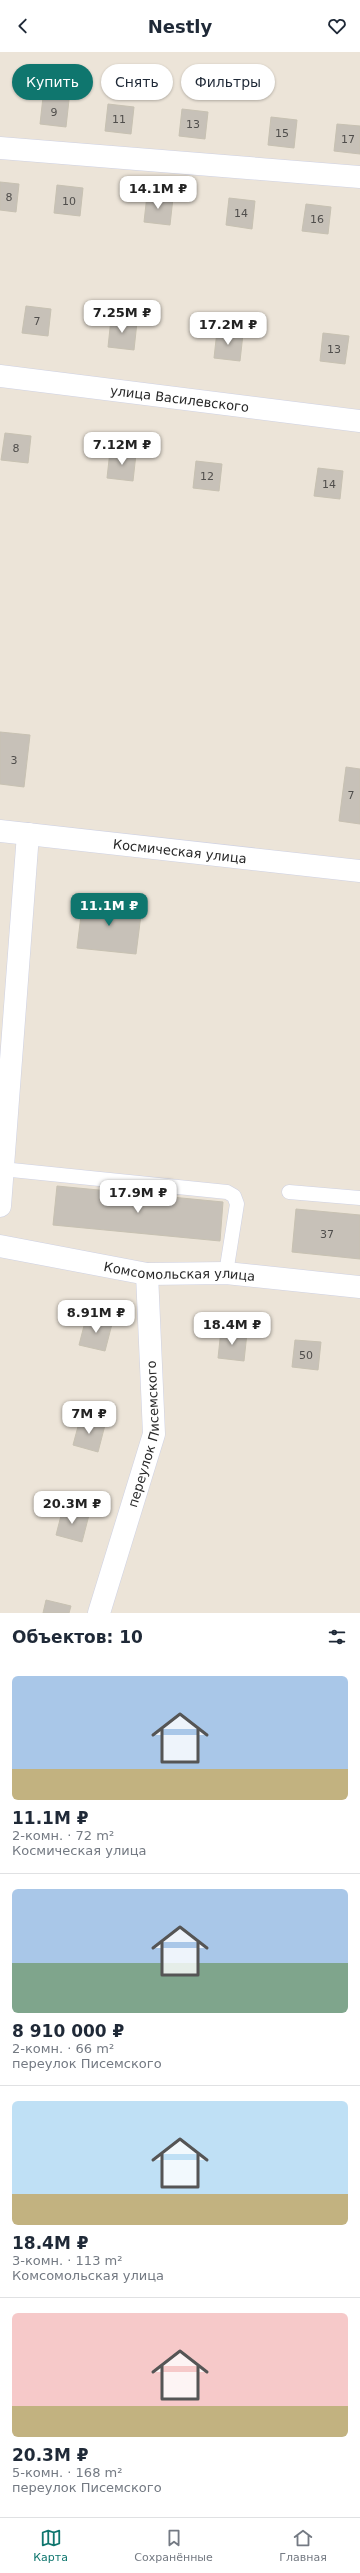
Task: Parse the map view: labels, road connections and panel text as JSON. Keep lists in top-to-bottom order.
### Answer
{
  "streets": {
    "street": [
      "улица Василевского",
      "Космическая улица",
      "Комсомольская улица",
      "переулок Писемского"
    ]
  },
  "crossings": [
    ["Комсомольская улица", "переулок Писемского"]
  ],
  "house_numbers": [
    "9",
    "11",
    "13",
    "15",
    "17",
    "8",
    "10",
    "14",
    "16",
    "7",
    "13",
    "8",
    "12",
    "14",
    "3",
    "7",
    "37",
    "50"
  ],
  "page": {
    "header": "Nestly",
    "chip": ["Купить", "Снять", "Фильтры"],
    "price": [
      "14.1M ₽",
      "7.25M ₽",
      "17.2M ₽",
      "7.12M ₽",
      "11.1M ₽",
      "17.9M ₽",
      "8.91M ₽",
      "18.4M ₽",
      "7M ₽",
      "20.3M ₽"
    ],
    "heading": "Объектов: 10",
    "list": [
      {
        "name": "11.1M ₽",
        "note": "2-комн. · 72 m² · Космическая улица"
      },
      {
        "name": "8 910 000 ₽",
        "note": "2-комн. · 66 m² · переулок Писемского"
      },
      {
        "name": "18.4M ₽",
        "note": "3-комн. · 113 m² · Комсомольская улица"
      },
      {
        "name": "20.3M ₽",
        "note": "5-комн. · 168 m² · переулок Писемского"
      }
    ],
    "tabs": ["Карта", "Сохранённые", "Главная"]
  }
}
